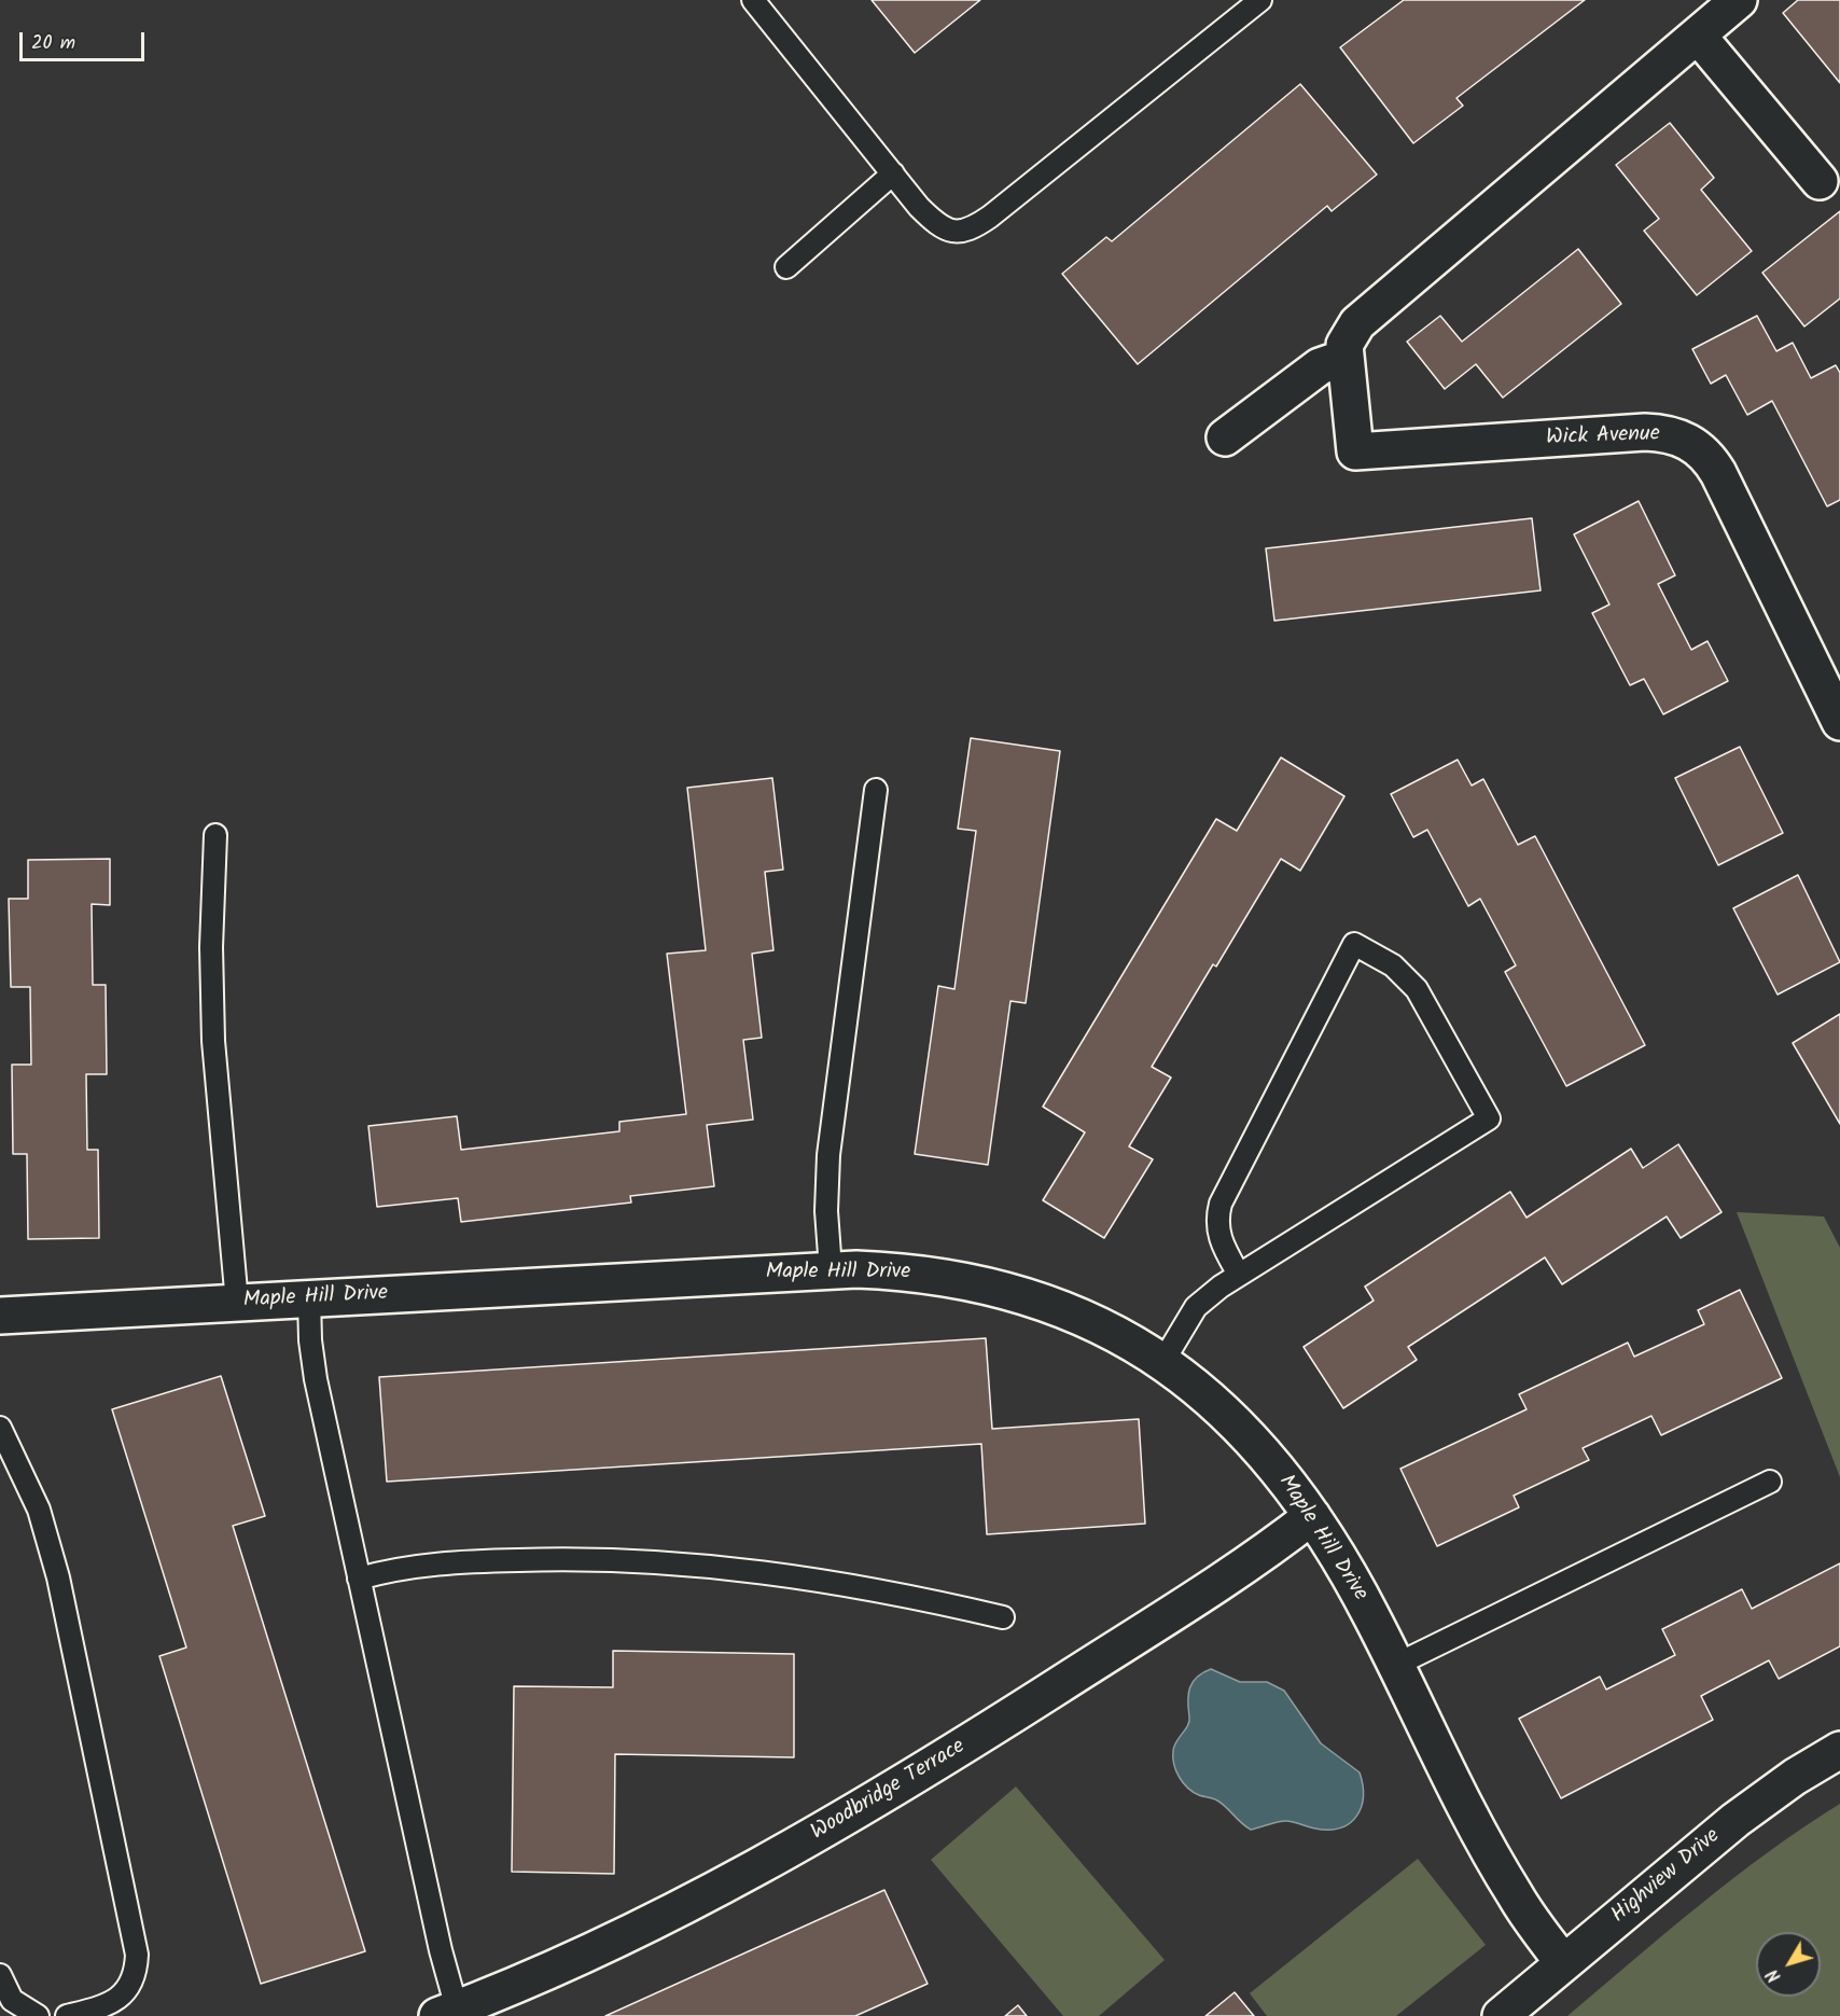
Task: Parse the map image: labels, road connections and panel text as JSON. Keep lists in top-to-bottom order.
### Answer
{
  "streets": {
    "street": [
      "Wick Avenue",
      "Maple Hill Drive",
      "Woodbridge Terrace",
      "Highview Drive"
    ]
  },
  "crossings": [
    ["Maple Hill Drive", "Woodbridge Terrace"],
    ["Maple Hill Drive", "Highview Drive"]
  ],
  "scale_bar": "20 m",
  "north": "bottom left"
}
